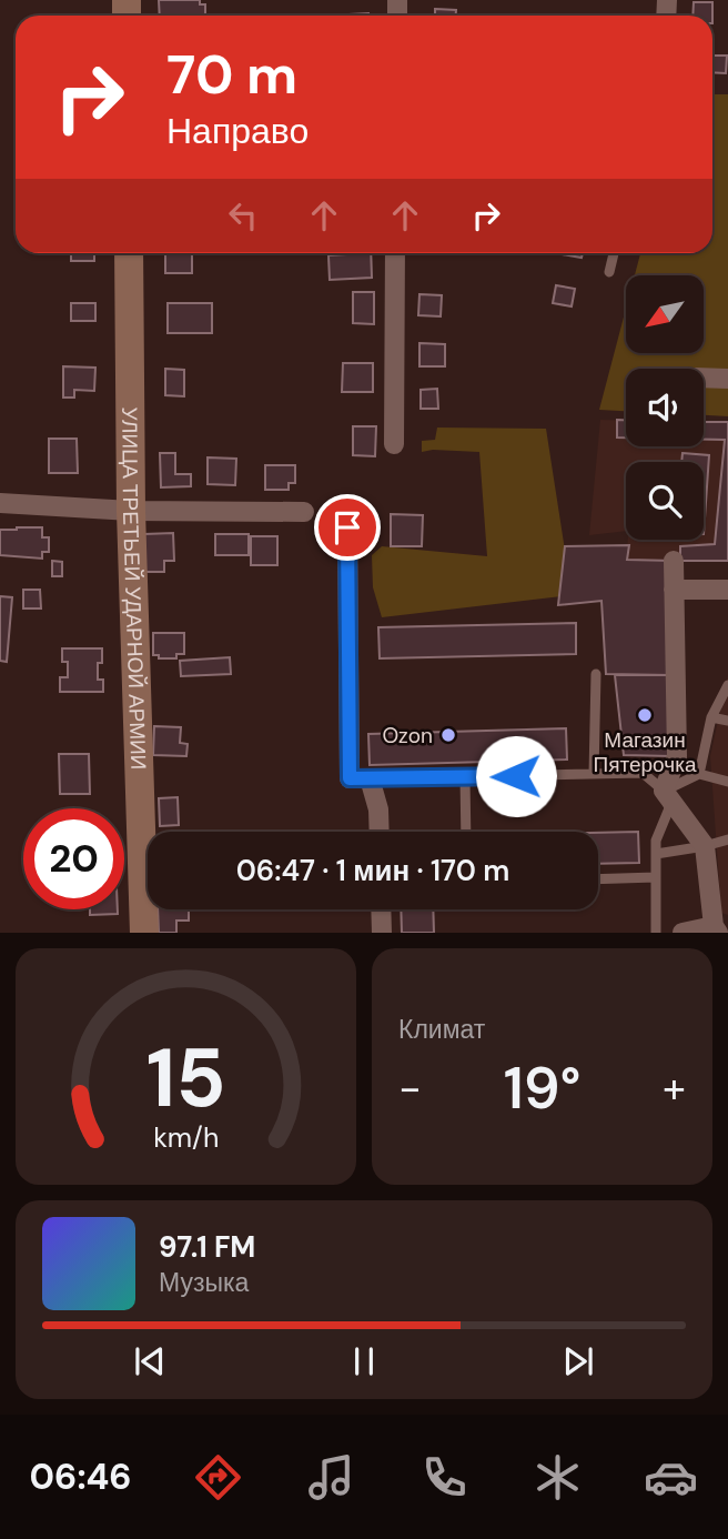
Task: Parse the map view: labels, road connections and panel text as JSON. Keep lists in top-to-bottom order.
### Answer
{
  "streets": {
    "main road": ["УЛИЦА ТРЕТЬЕЙ УДАРНОЙ АРМИИ"]
  },
  "places": ["Магазин Пятерочка", "Ozon"],
  "north": "bottom left",
  "page": {
    "turn": ["70 m", "Направо"],
    "limit": "20",
    "trip": "06:47 · 1 мин · 170 m",
    "tile": "Климат",
    "heat": ["−", "19°", "+"],
    "song": ["97.1 FM", "Музыка"],
    "tabs": "06:46",
    "gauge": ["15", "km/h"]
  }
}
